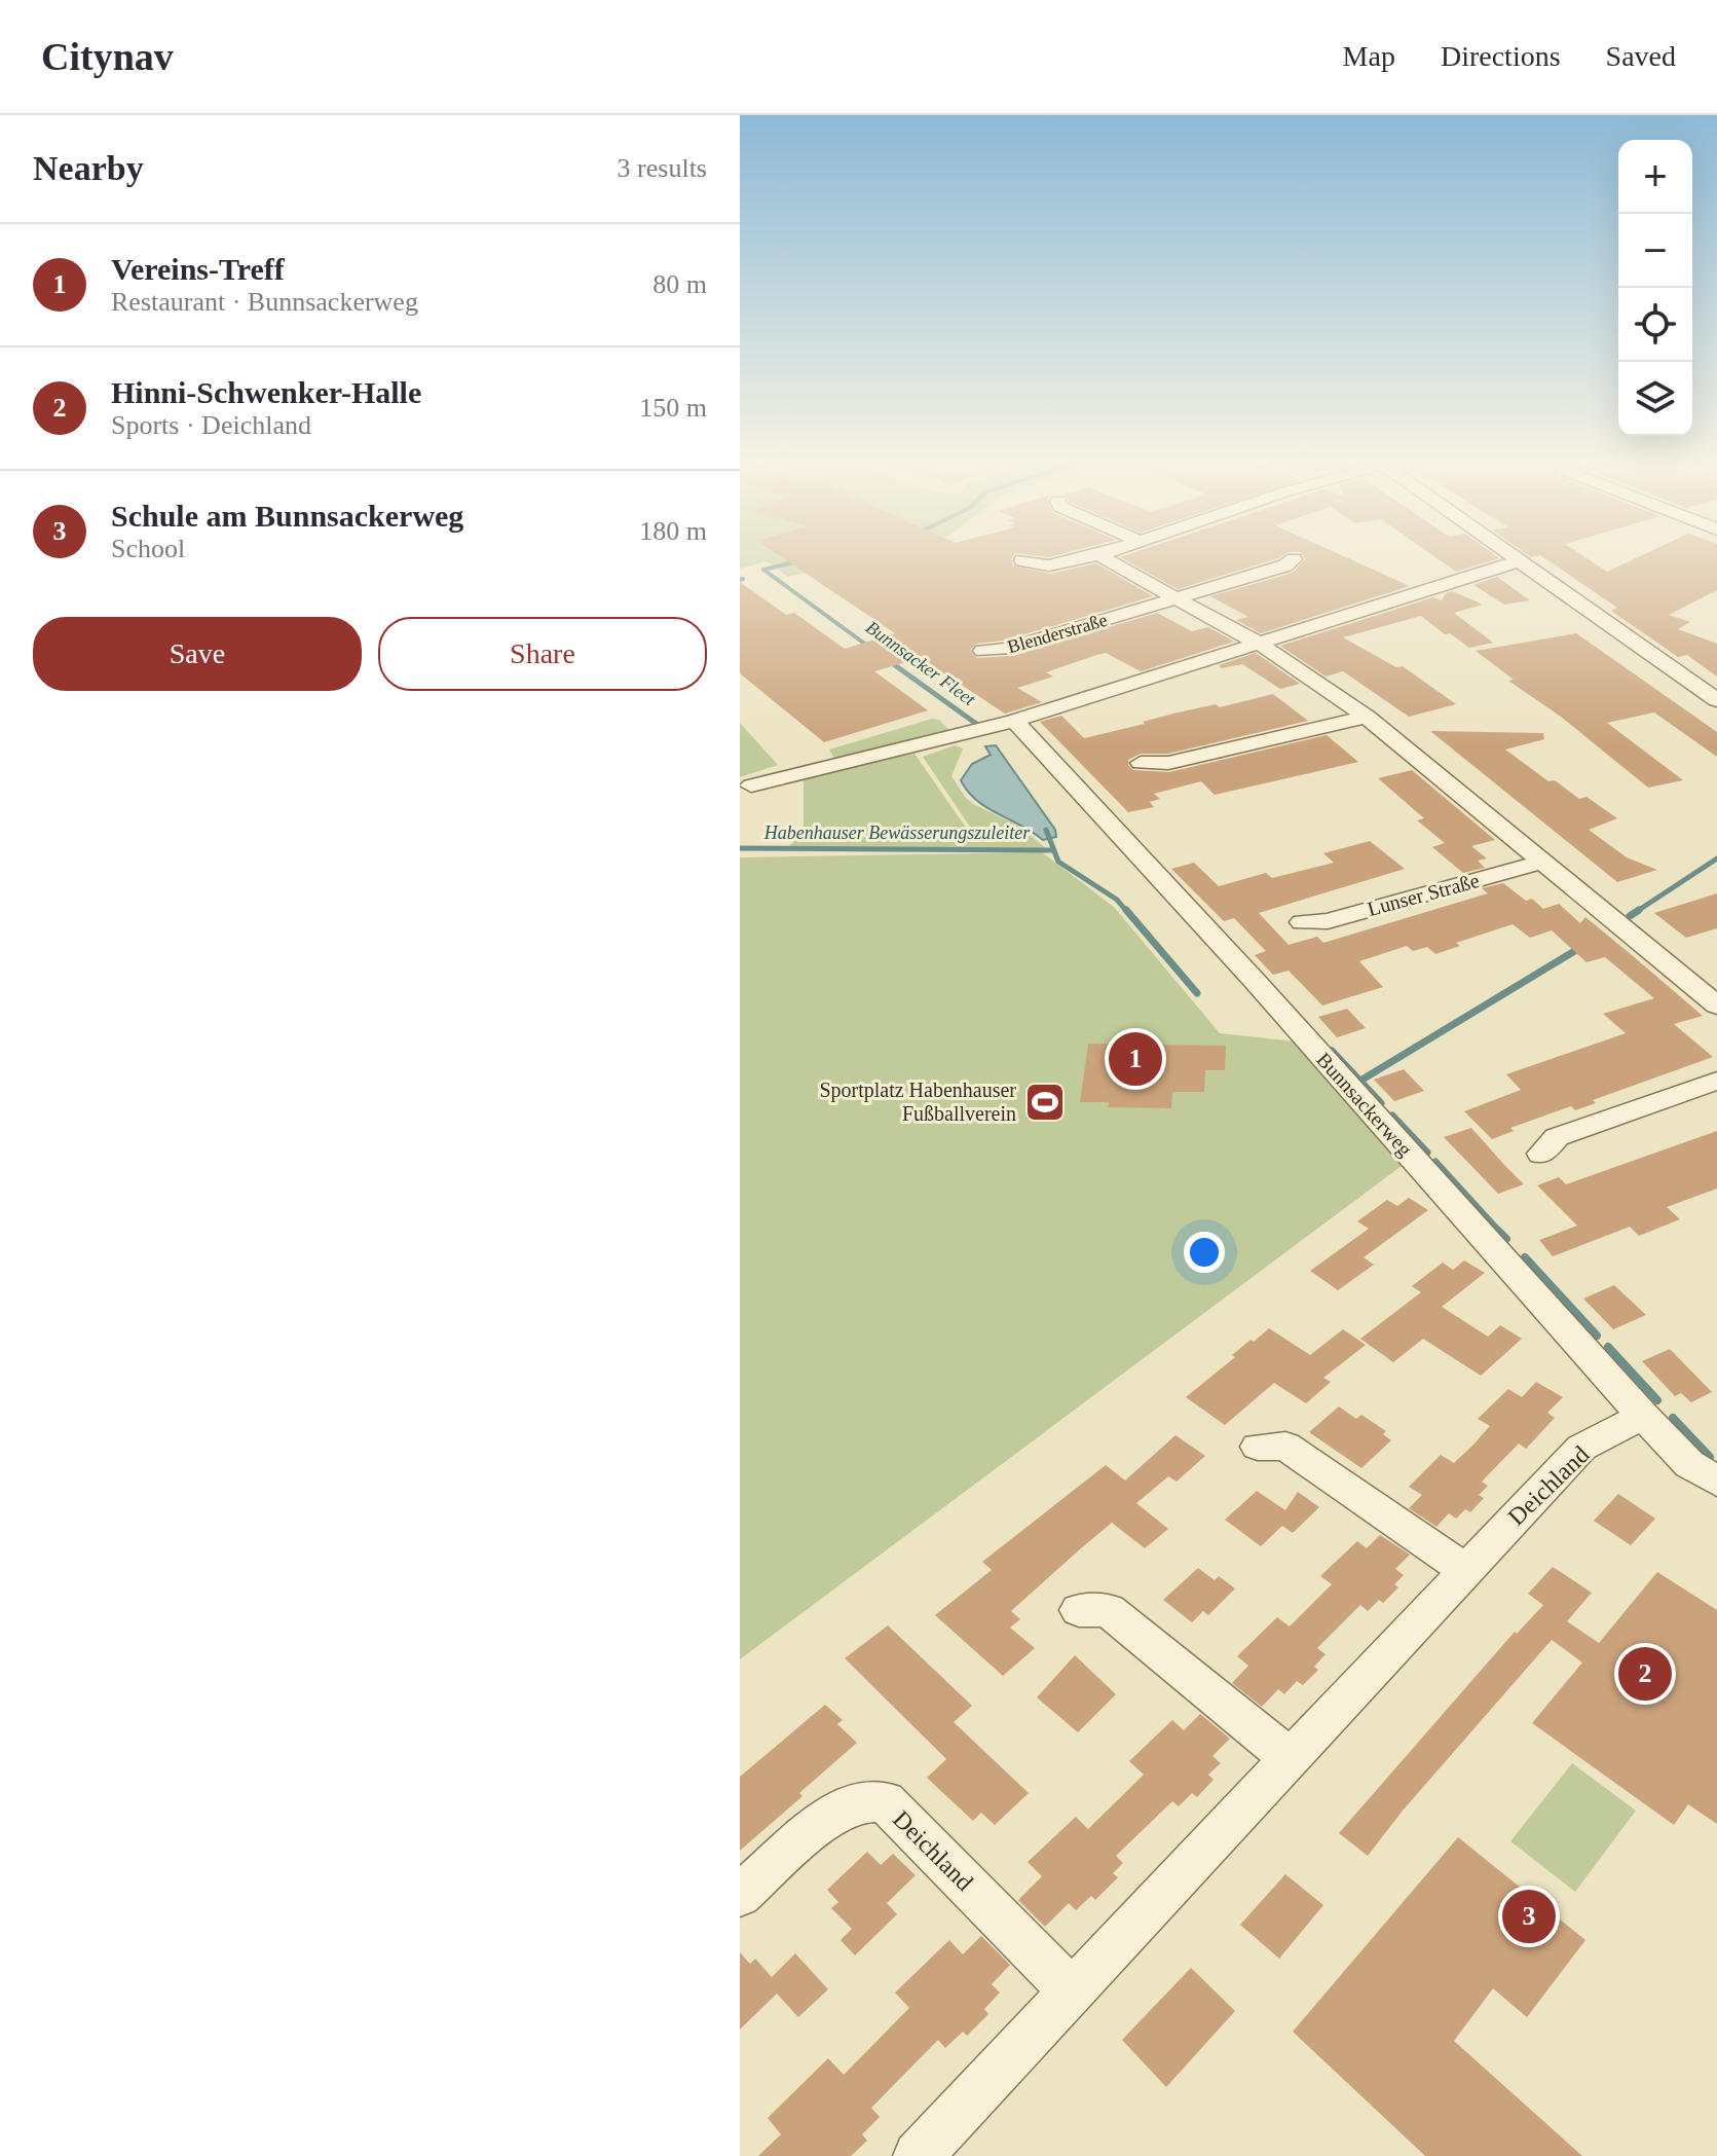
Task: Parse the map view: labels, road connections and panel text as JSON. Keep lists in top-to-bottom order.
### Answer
{
  "streets": {
    "street": [
      "Blenderstraße",
      "Lunser Straße",
      "Bunnsackerweg",
      "Deichland"
    ]
  },
  "crossings": [
    ["Bunnsackerweg", "Deichland"]
  ],
  "water": ["Bunnsacker Fleet", "Habenhauser Bewässerungszuleiter"],
  "places": {
    "sports": ["Sportplatz Habenhauser Fußballverein"]
  },
  "page": {
    "header": "Citynav",
    "nav": ["Map", "Directions", "Saved"],
    "heading": ["Nearby", "3 results"],
    "map_buttons": ["+", "−"],
    "list": [
      {
        "mark": "1",
        "name": "Vereins-Treff",
        "note": "Restaurant · Bunnsackerweg",
        "value": "80 m"
      },
      {
        "mark": "2",
        "name": "Hinni-Schwenker-Halle",
        "note": "Sports · Deichland",
        "value": "150 m"
      },
      {
        "mark": "3",
        "name": "Schule am Bunnsackerweg",
        "note": "School",
        "value": "180 m"
      }
    ],
    "buttons": ["Save", "Share"],
    "pins": ["1", "2", "3"]
  }
}
